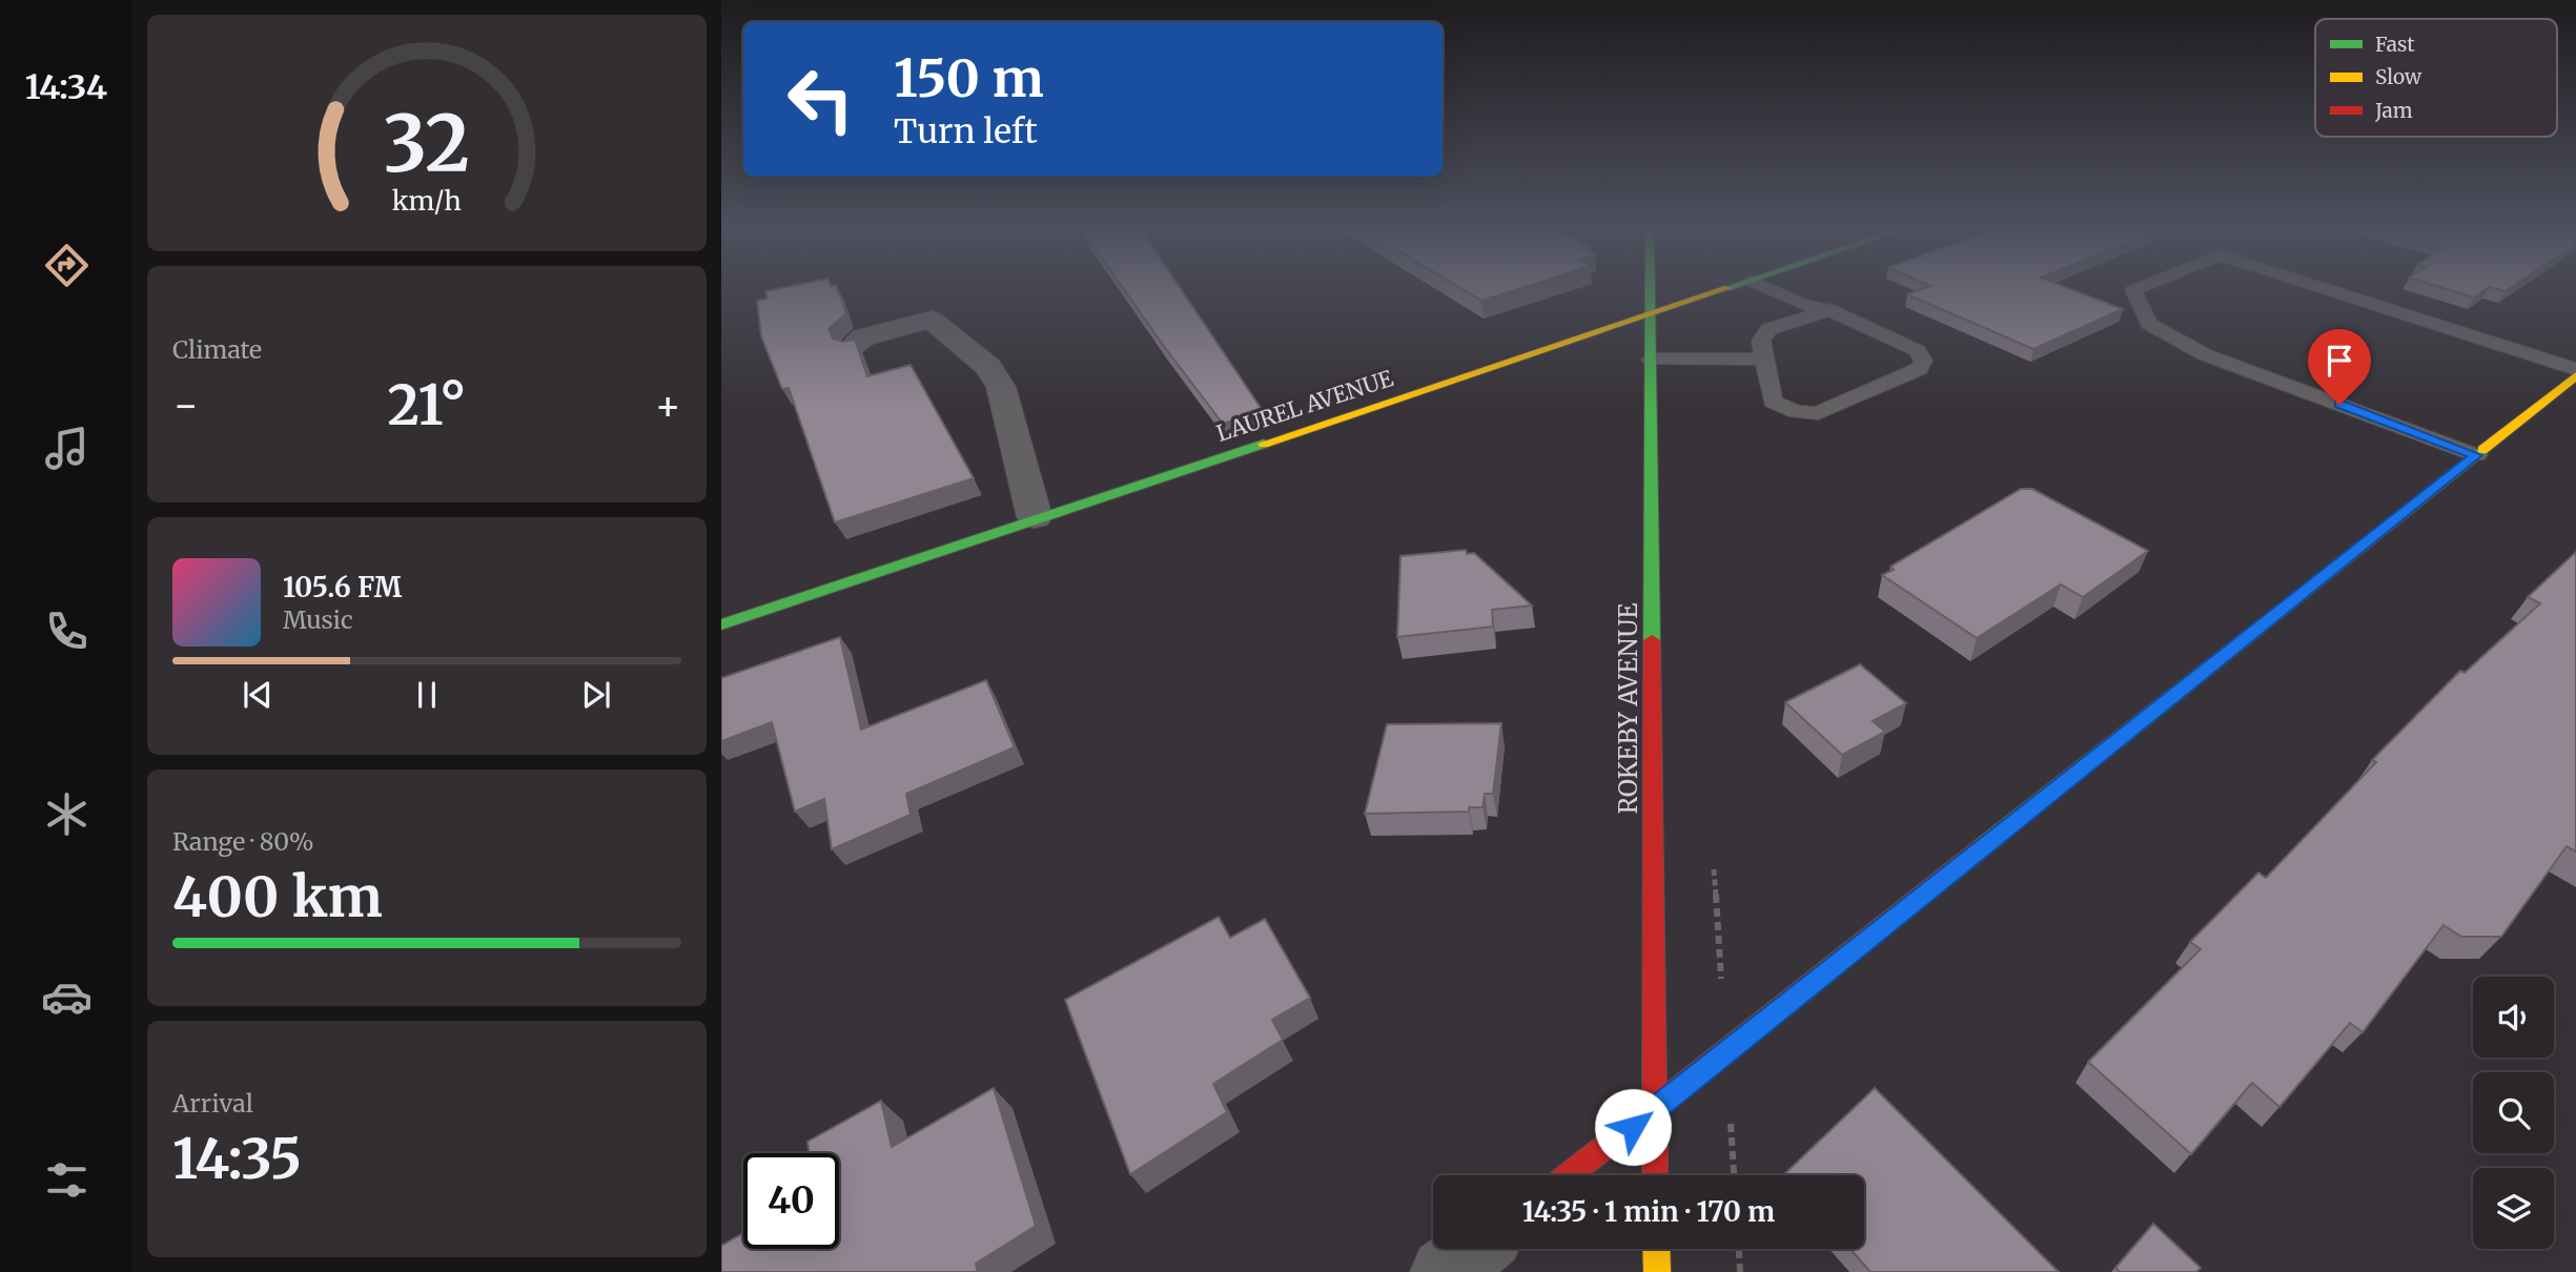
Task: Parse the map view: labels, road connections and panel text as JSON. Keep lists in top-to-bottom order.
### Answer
{
  "streets": {
    "street": ["LAUREL AVENUE", "ROKEBY AVENUE"]
  },
  "crossings": [
    ["LAUREL AVENUE", "ROKEBY AVENUE"]
  ],
  "legend": ["Fast", "Slow", "Jam"],
  "page": {
    "tabs": "14:34",
    "turn": ["150 m", "Turn left"],
    "tile": [
      "Climate",
      ["Range · 80%", "400 km"],
      ["Arrival", "14:35"]
    ],
    "heat": ["−", "21°", "+"],
    "song": ["105.6 FM", "Music"],
    "limit": "40",
    "trip": "14:35 · 1 min · 170 m",
    "gauge": ["32", "km/h"]
  }
}
